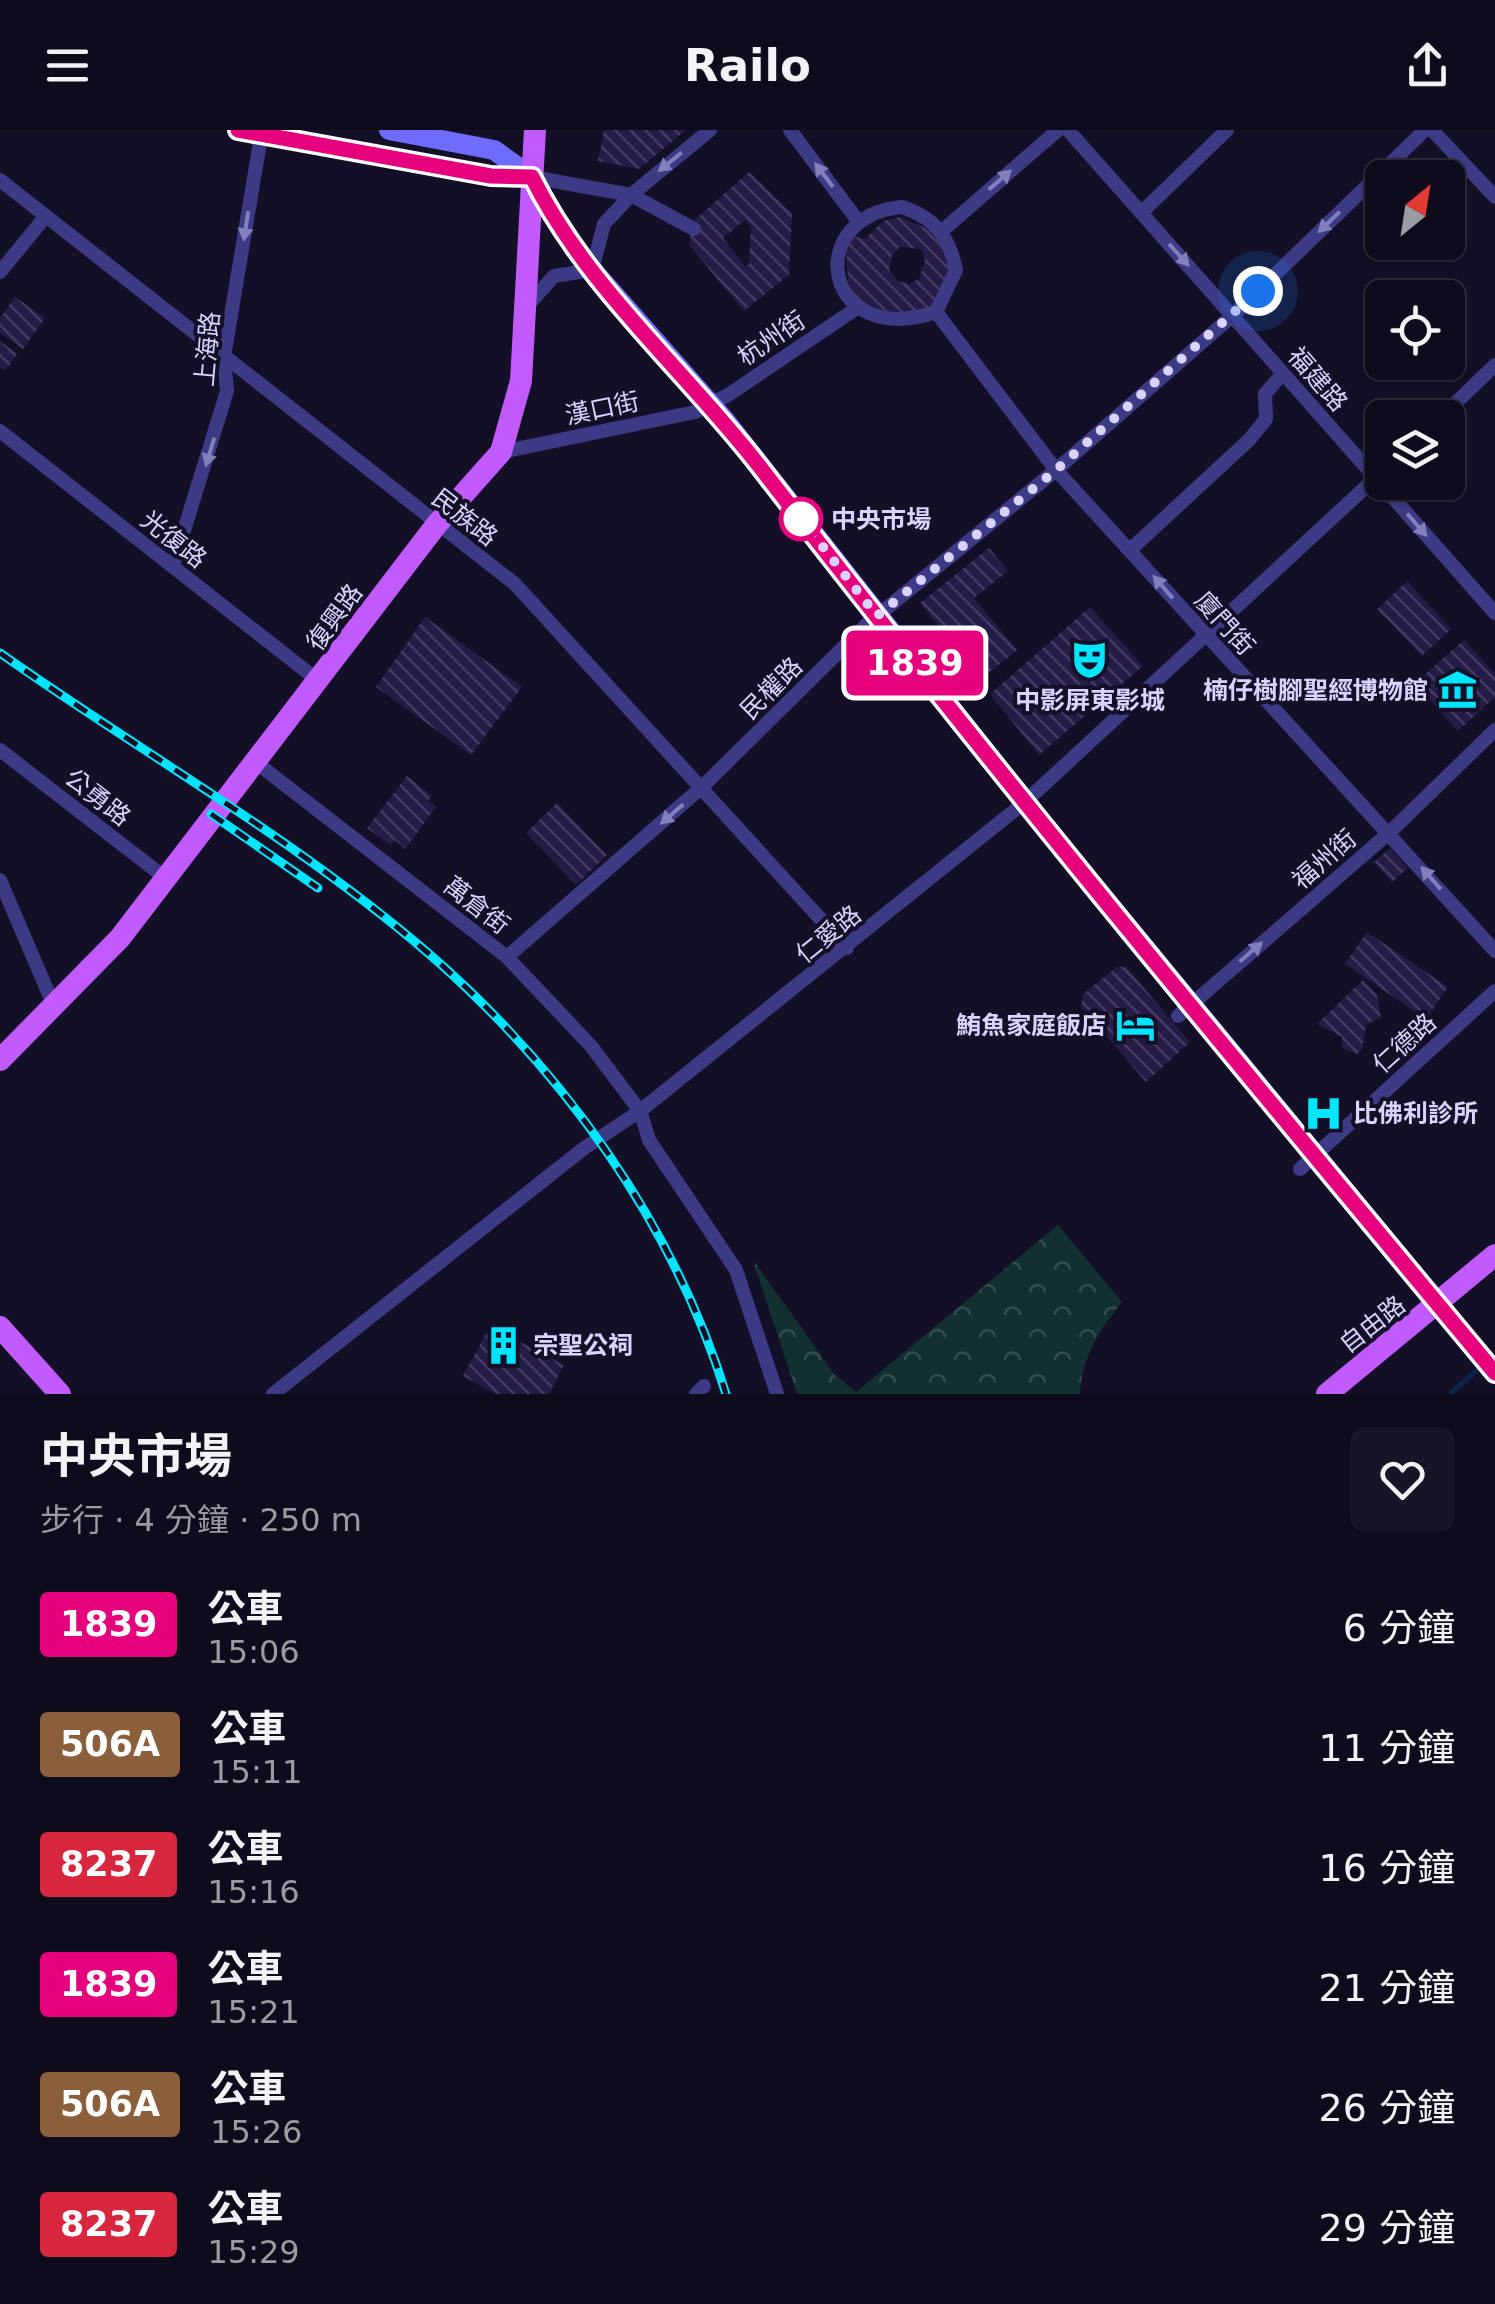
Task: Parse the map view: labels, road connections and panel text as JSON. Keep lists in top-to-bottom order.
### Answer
{
  "streets": {
    "main road": ["復興路", "自由路"],
    "street": [
      "杭州街",
      "上海路",
      "福建路",
      "漢口街",
      "民族路",
      "光復路",
      "廈門街",
      "民權路",
      "公勇路",
      "福州街",
      "萬倉街",
      "仁愛路",
      "仁德路"
    ]
  },
  "crossings": [
    ["杭州街", "漢口街"],
    ["杭州街", "廈門街"],
    ["上海路", "民族路"],
    ["上海路", "光復路"],
    ["福建路", "民權路"],
    ["漢口街", "復興路"],
    ["民族路", "復興路"],
    ["民族路", "民權路"],
    ["民族路", "仁愛路"],
    ["光復路", "復興路"],
    ["復興路", "公勇路"],
    ["復興路", "萬倉街"],
    ["廈門街", "民權路"],
    ["廈門街", "福州街"],
    ["廈門街", "仁愛路"],
    ["民權路", "萬倉街"],
    ["萬倉街", "仁愛路"]
  ],
  "one_way": [
    "上海路",
    "福建路",
    "民權路",
    "福州街"
  ],
  "places": {
    "other": ["中央市場"],
    "theatre": ["中影屏東影城"],
    "museum": ["楠仔樹腳聖經博物館"],
    "hotel": ["鮪魚家庭飯店"],
    "hospital": ["比佛利診所"],
    "building": ["宗聖公祠"]
  },
  "lines": ["bus line 1839"],
  "north": "top right",
  "page": {
    "header": "Railo",
    "on_map": "1839",
    "heading": ["中央市場", "步行 · 4 分鐘 · 250 m"],
    "list": [
      {
        "mark": "1839",
        "name": "公車",
        "note": "15:06",
        "value": "6 分鐘"
      },
      {
        "mark": "506A",
        "name": "公車",
        "note": "15:11",
        "value": "11 分鐘"
      },
      {
        "mark": "8237",
        "name": "公車",
        "note": "15:16",
        "value": "16 分鐘"
      },
      {
        "mark": "1839",
        "name": "公車",
        "note": "15:21",
        "value": "21 分鐘"
      },
      {
        "mark": "506A",
        "name": "公車",
        "note": "15:26",
        "value": "26 分鐘"
      },
      {
        "mark": "8237",
        "name": "公車",
        "note": "15:29",
        "value": "29 分鐘"
      }
    ]
  }
}
